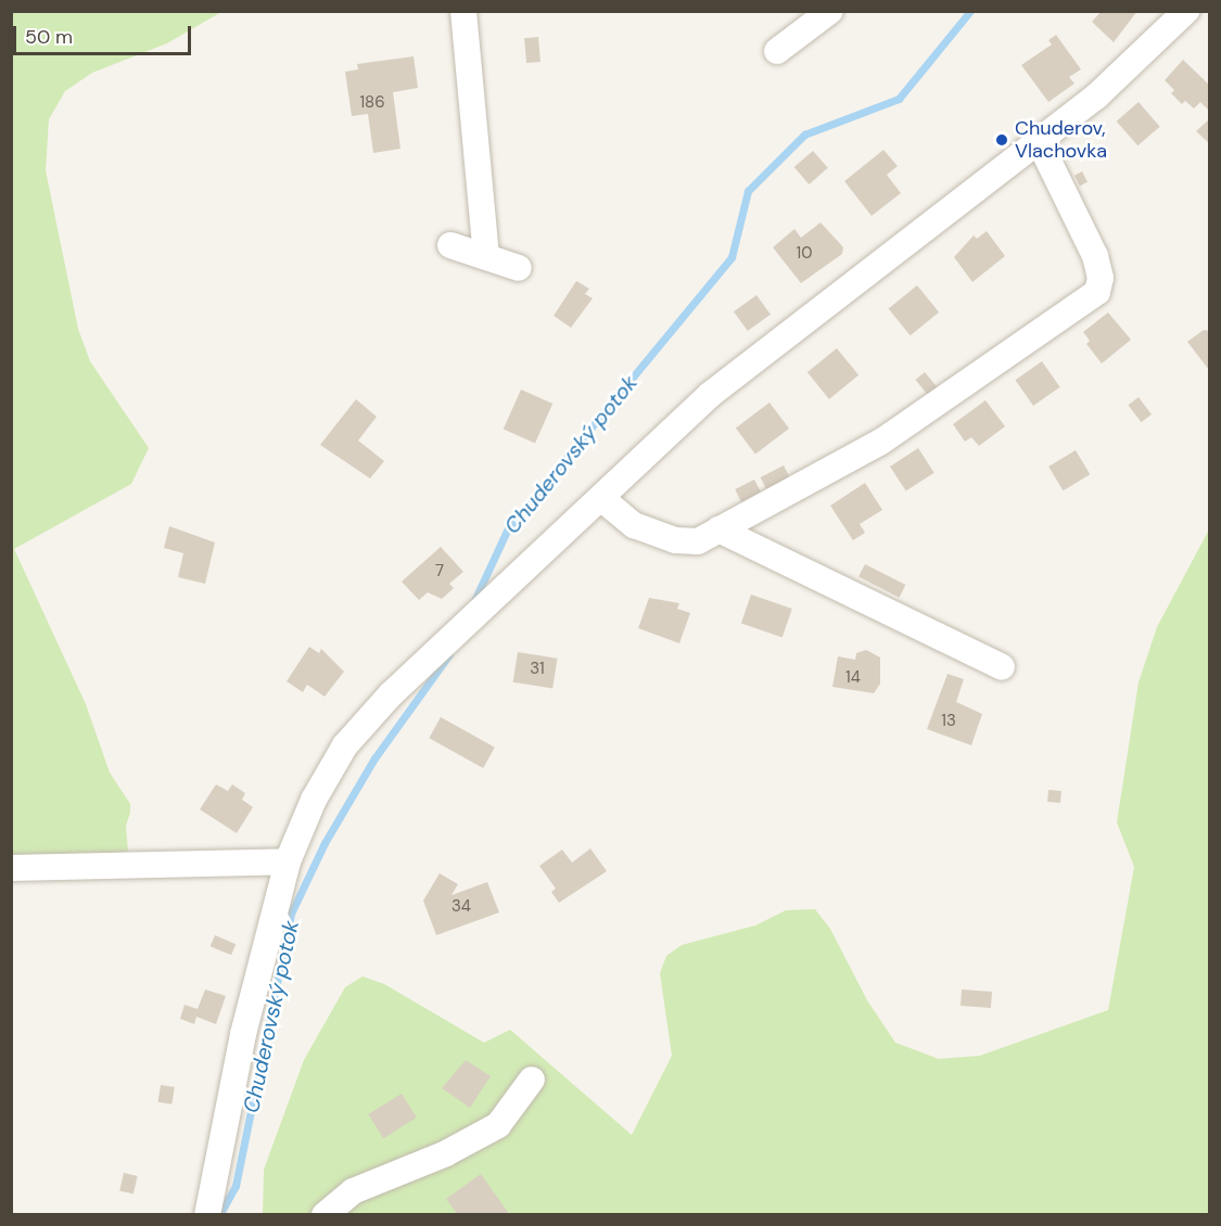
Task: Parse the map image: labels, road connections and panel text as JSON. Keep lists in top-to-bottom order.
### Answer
{
  "water": ["Chuderovský potok"],
  "places": ["Chuderov, Vlachovka"],
  "house_numbers": [
    "186",
    "10",
    "7",
    "31",
    "14",
    "13",
    "34"
  ],
  "scale_bar": "50 m"
}
